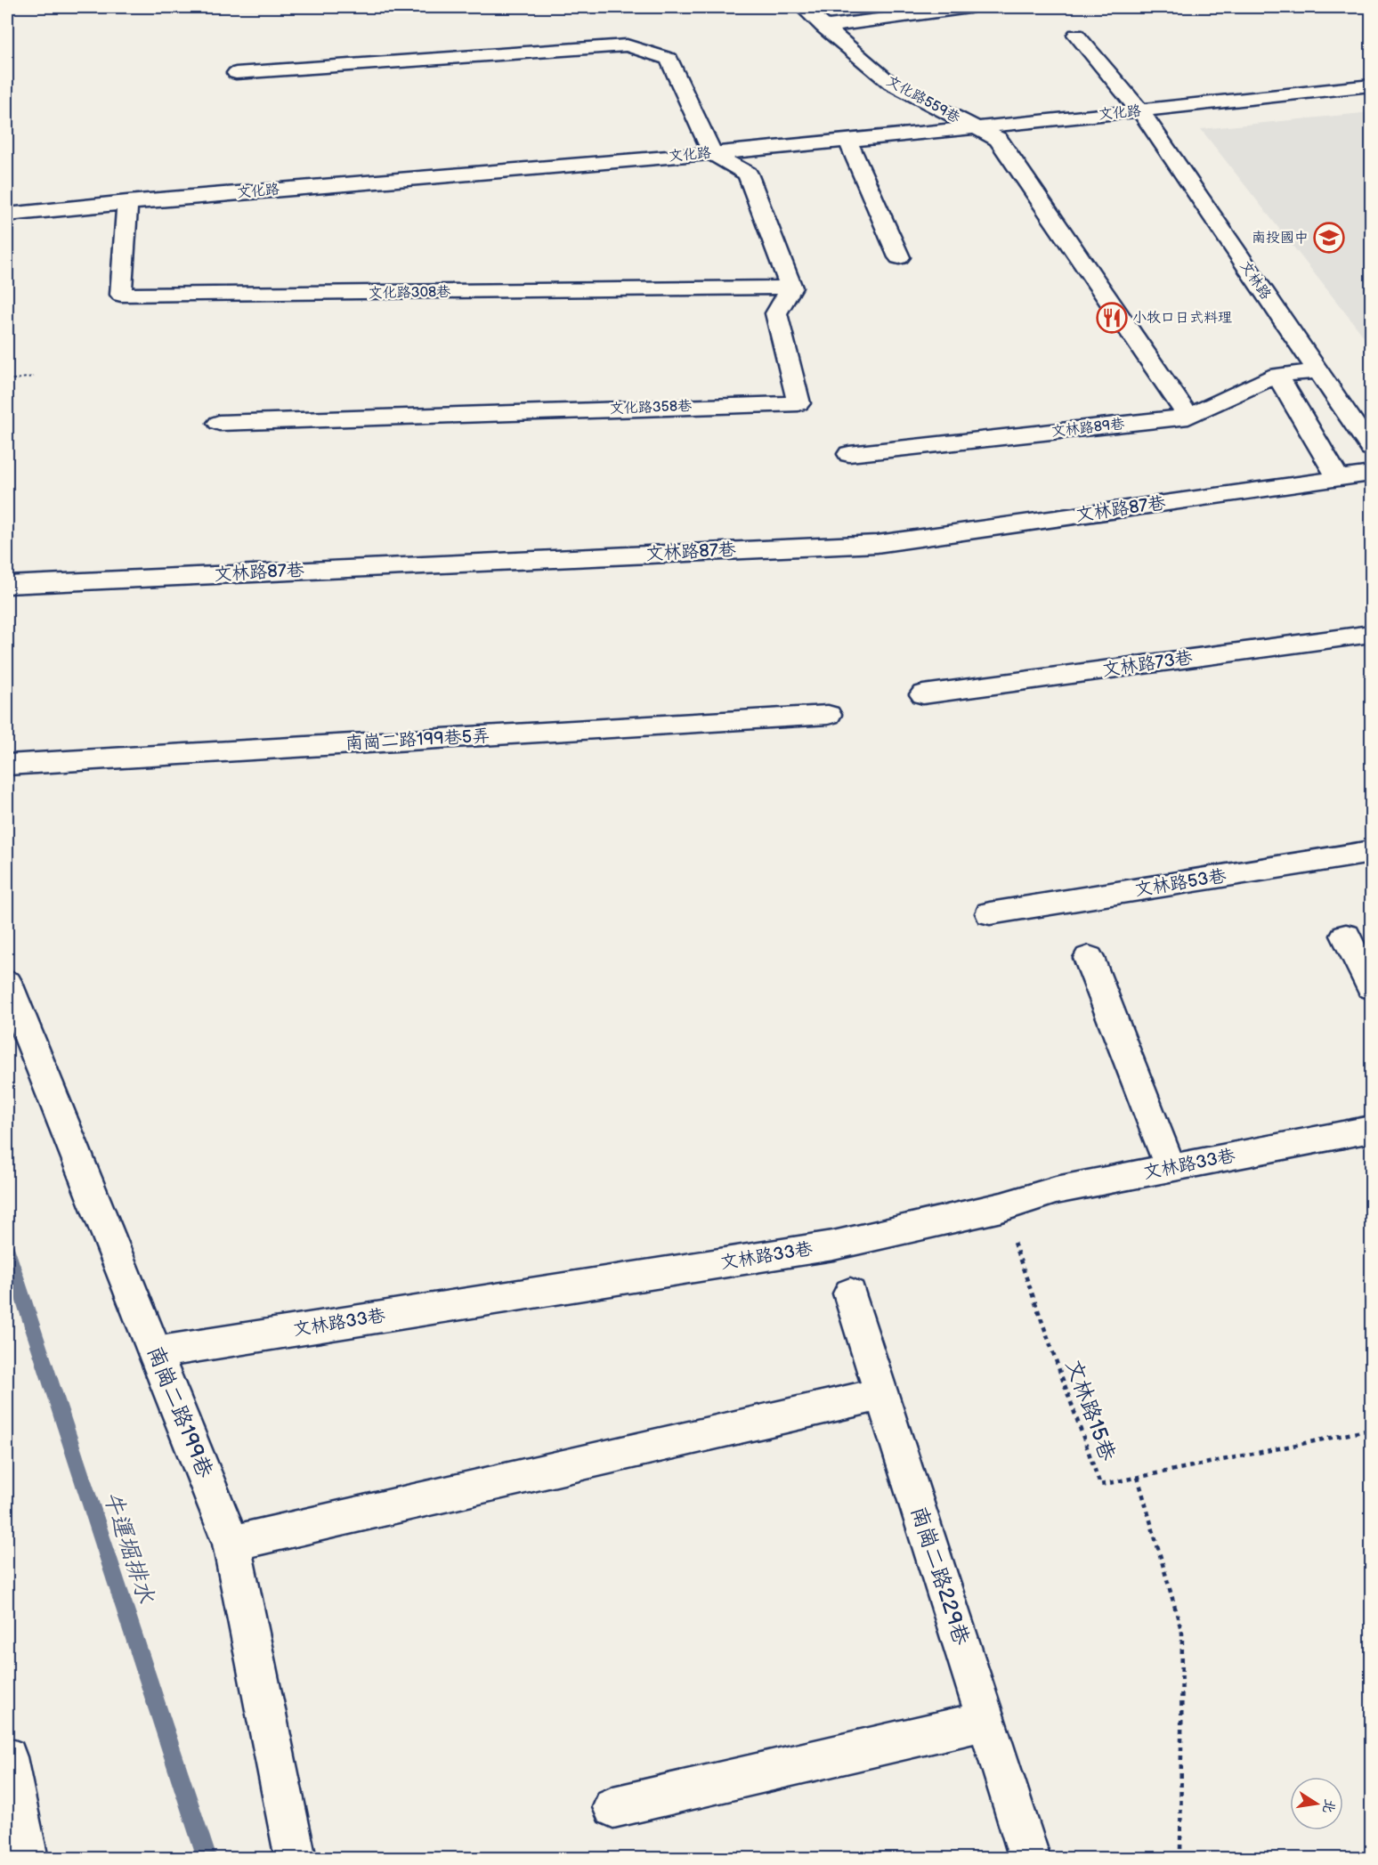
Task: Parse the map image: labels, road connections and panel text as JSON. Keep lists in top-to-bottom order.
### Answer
{
  "streets": {
    "street": [
      "文化路559巷",
      "文化路",
      "文林路",
      "文化路308巷",
      "文化路358巷",
      "文林路89巷",
      "文林路87巷",
      "文林路73巷",
      "南崗二路199巷5弄",
      "文林路53巷",
      "文林路33巷",
      "南崗二路199巷",
      "南崗二路229巷"
    ],
    "path": ["文林路15巷"]
  },
  "crossings": [
    ["文化路559巷", "文化路"],
    ["文化路559巷", "文林路89巷"],
    ["文化路", "文林路"],
    ["文化路", "文化路308巷"],
    ["文林路", "文林路89巷"],
    ["文化路308巷", "文化路358巷"],
    ["文林路33巷", "文林路15巷"],
    ["文林路33巷", "南崗二路199巷"]
  ],
  "water": ["牛運堀排水"],
  "places": {
    "school or university": ["南投國中"],
    "restaurant": ["小牧口日式料理"]
  },
  "north": "right"
}
